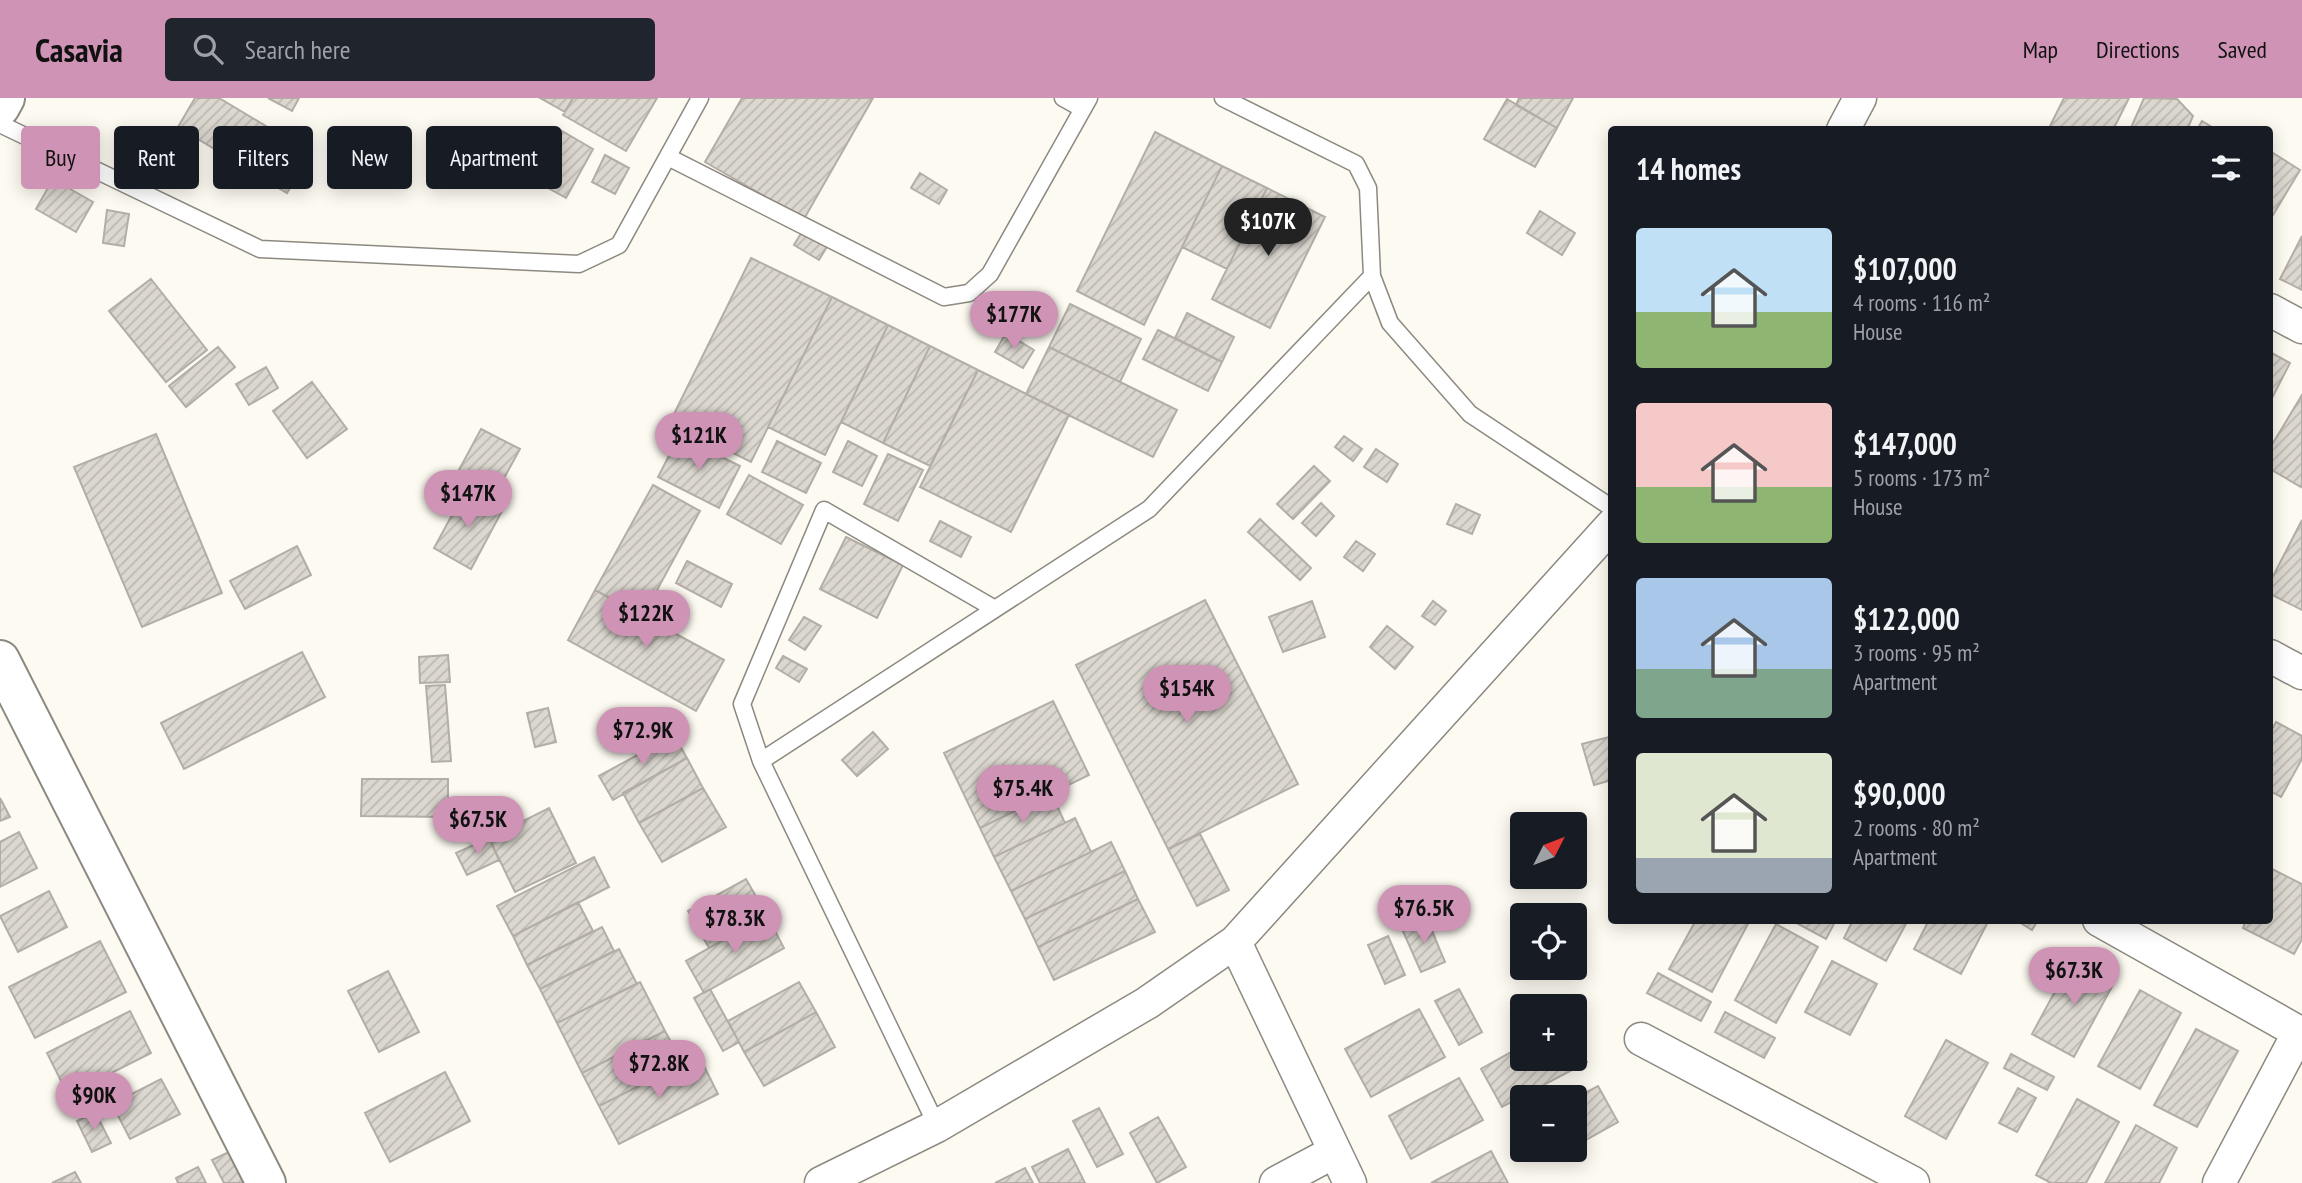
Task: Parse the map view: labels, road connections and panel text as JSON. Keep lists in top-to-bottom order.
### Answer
{
  "north": "top right",
  "page": {
    "header": "Casavia",
    "search": "Search here",
    "nav": ["Map", "Directions", "Saved"],
    "chip": [
      "Buy",
      "Rent",
      "Filters",
      "New",
      "Apartment"
    ],
    "heading": "14 homes",
    "price": [
      "$107K",
      "$177K",
      "$121K",
      "$147K",
      "$122K",
      "$154K",
      "$72.9K",
      "$75.4K",
      "$67.5K",
      "$76.5K",
      "$78.3K",
      "$67.3K",
      "$72.8K",
      "$90K"
    ],
    "list": [
      {
        "name": "$107,000",
        "note": "4 rooms · 116 m² · House"
      },
      {
        "name": "$147,000",
        "note": "5 rooms · 173 m² · House"
      },
      {
        "name": "$122,000",
        "note": "3 rooms · 95 m² · Apartment"
      },
      {
        "name": "$90,000",
        "note": "2 rooms · 80 m² · Apartment"
      }
    ],
    "map_buttons": ["+", "−"]
  }
}
